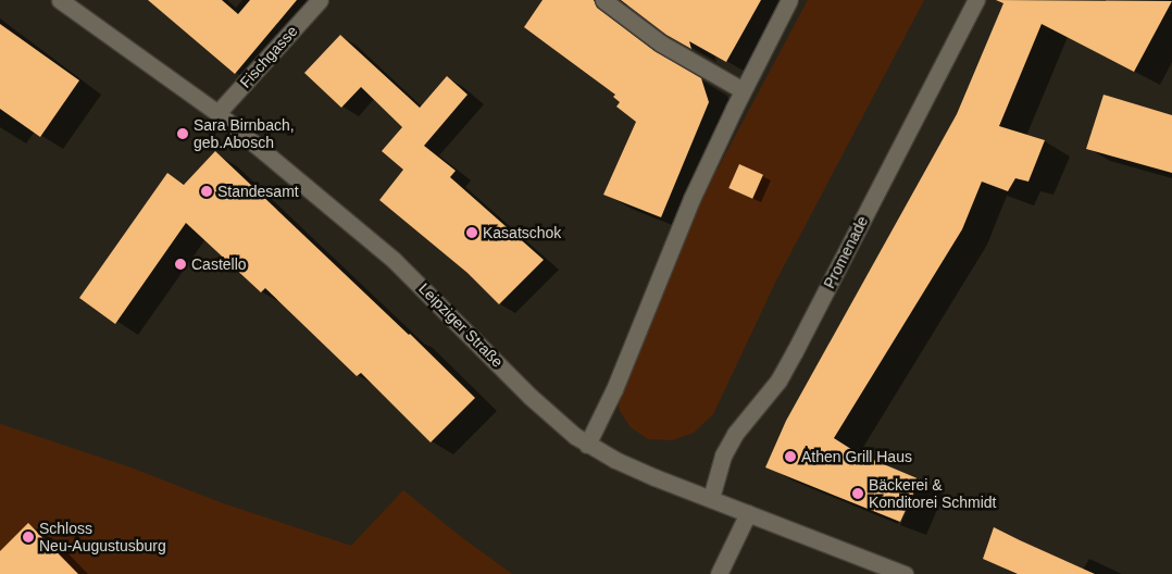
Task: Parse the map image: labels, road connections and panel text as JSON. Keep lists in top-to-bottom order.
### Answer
{
  "streets": {
    "street": ["Fischgasse", "Promenade", "Leipziger Straße"]
  },
  "crossings": [
    ["Fischgasse", "Leipziger Straße"],
    ["Promenade", "Leipziger Straße"]
  ],
  "places": [
    "Sara Birnbach, geb.Abosch",
    "Standesamt",
    "Kasatschok",
    "Castello",
    "Athen Grill Haus",
    "Bäckerei & Konditorei Schmidt",
    "Schloss Neu-Augustusburg"
  ]
}
